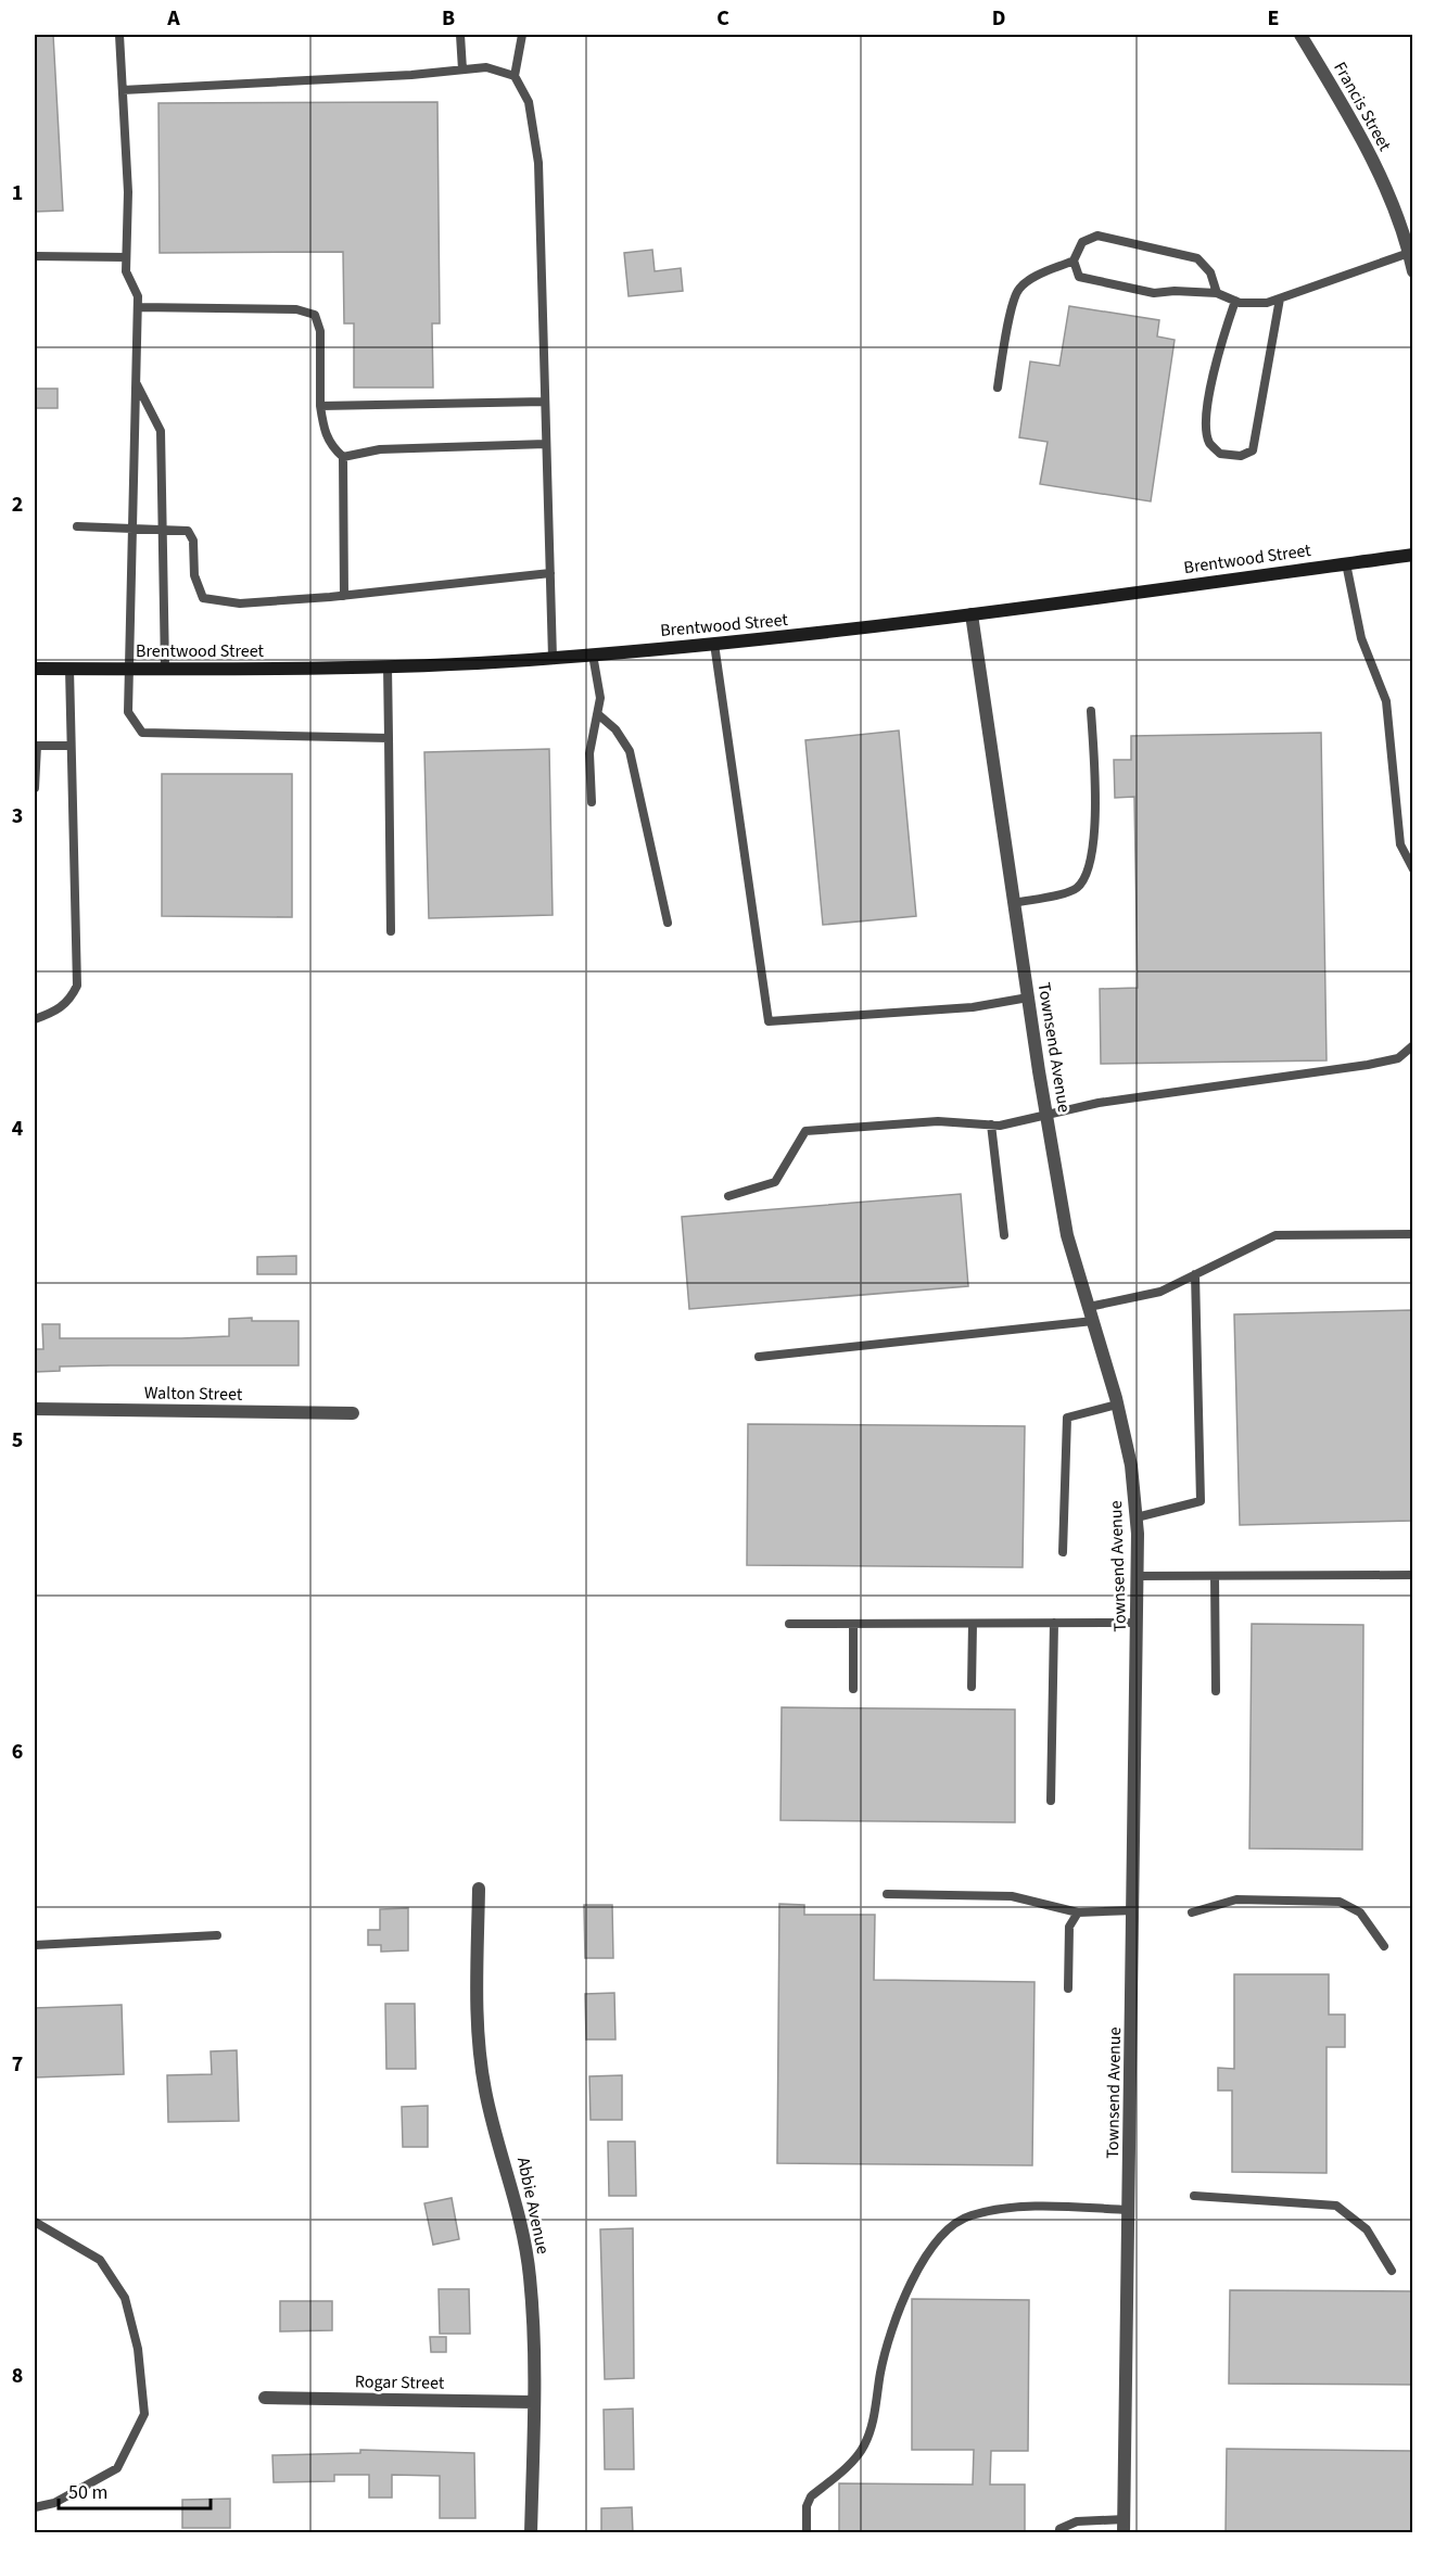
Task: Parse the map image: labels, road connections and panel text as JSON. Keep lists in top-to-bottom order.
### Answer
{
  "streets": {
    "main road": ["Brentwood Street"],
    "street": [
      "Francis Street",
      "Townsend Avenue",
      "Walton Street",
      "Abbie Avenue",
      "Rogar Street"
    ]
  },
  "crossings": [
    ["Brentwood Street", "Townsend Avenue"],
    ["Abbie Avenue", "Rogar Street"]
  ],
  "scale_bar": "50 m",
  "grid": {
    "columns": [
      "A",
      "B",
      "C",
      "D",
      "E"
    ],
    "rows": [
      "1",
      "2",
      "3",
      "4",
      "5",
      "6",
      "7",
      "8"
    ]
  }
}
